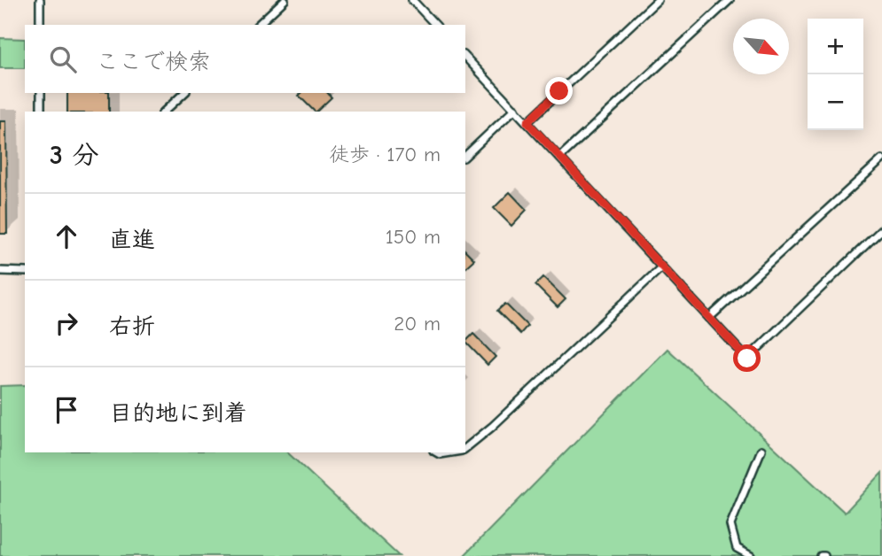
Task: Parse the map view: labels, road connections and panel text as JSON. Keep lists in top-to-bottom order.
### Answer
{
  "north": "bottom right",
  "page": {
    "map_buttons": ["+", "−"],
    "search": "ここで検索",
    "heading": ["3 分", "徒歩 · 170 m"],
    "list": [
      ["直進", "150 m"],
      ["右折", "20 m"],
      "目的地に到着"
    ]
  }
}
